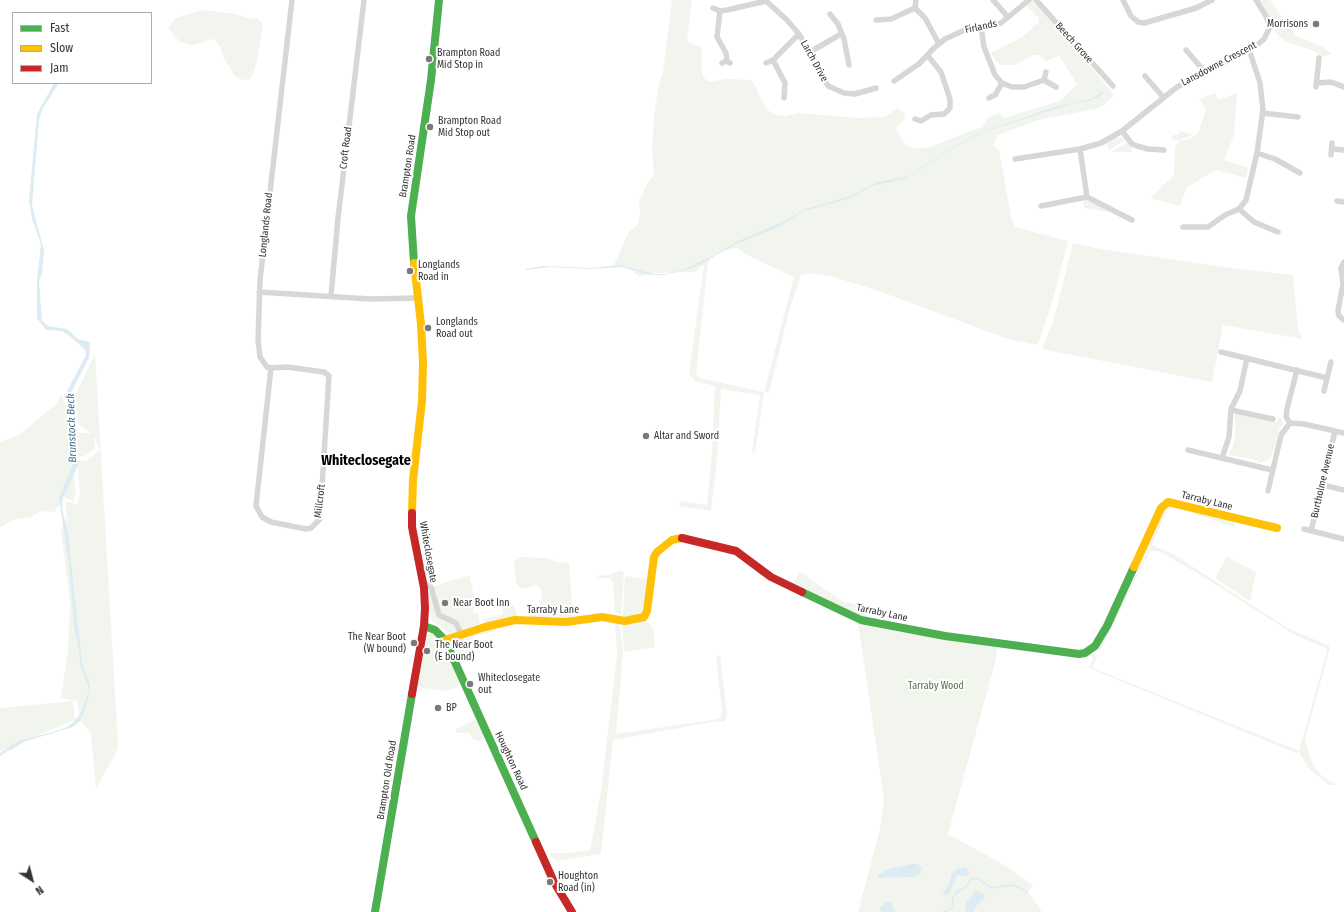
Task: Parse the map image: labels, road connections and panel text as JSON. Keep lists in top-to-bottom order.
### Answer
{
  "streets": {
    "street": [
      "Firlands",
      "Beech Grove",
      "Larch Drive",
      "Lansdowne Crescent",
      "Croft Road",
      "Brampton Road",
      "Longlands Road",
      "Burtholme Avenue",
      "Millcroft",
      "Tarraby Lane",
      "Whiteclosegate",
      "Houghton Road",
      "Brampton Old Road"
    ]
  },
  "crossings": [
    ["Brampton Road", "Whiteclosegate"],
    ["Tarraby Lane", "Houghton Road"],
    ["Whiteclosegate", "Houghton Road"],
    ["Whiteclosegate", "Brampton Old Road"]
  ],
  "districts": ["Whiteclosegate"],
  "water": ["Brunstock Beck"],
  "parks": ["Tarraby Wood"],
  "places": [
    "Morrisons",
    "Brampton Road Mid Stop in",
    "Brampton Road Mid Stop out",
    "Longlands Road in",
    "Longlands Road out",
    "Altar and Sword",
    "Near Boot Inn",
    "The Near Boot (W bound)",
    "The Near Boot (E bound)",
    "Whiteclosegate out",
    "BP",
    "Houghton Road (in)"
  ],
  "legend": ["Fast", "Slow", "Jam"],
  "north": "bottom right"
}
